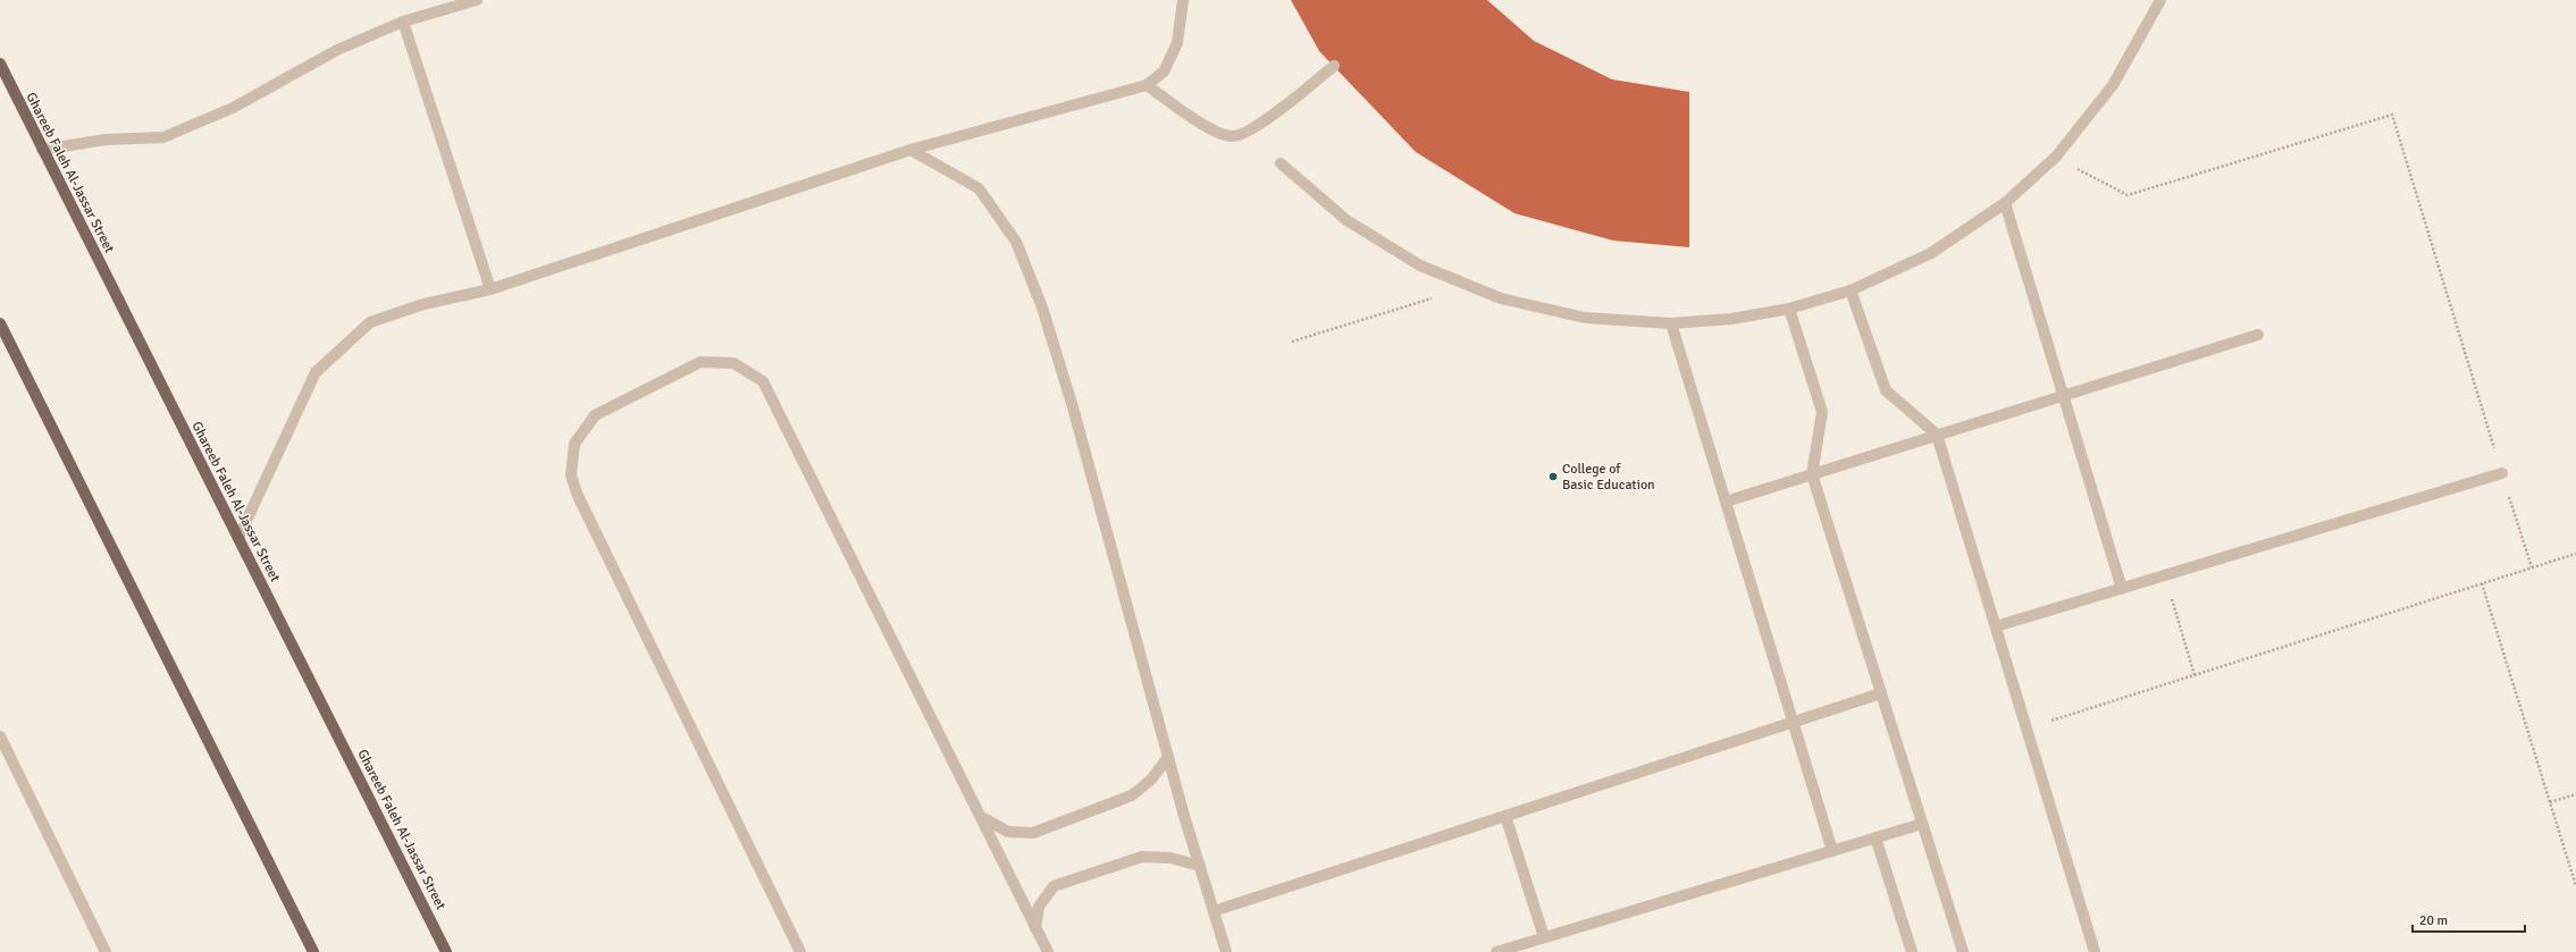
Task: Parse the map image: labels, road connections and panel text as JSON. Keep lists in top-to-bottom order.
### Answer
{
  "streets": {
    "main road": ["Ghareeb Faleh Al-Jassar Street"]
  },
  "places": ["College of Basic Education"],
  "scale_bar": "20 m"
}
